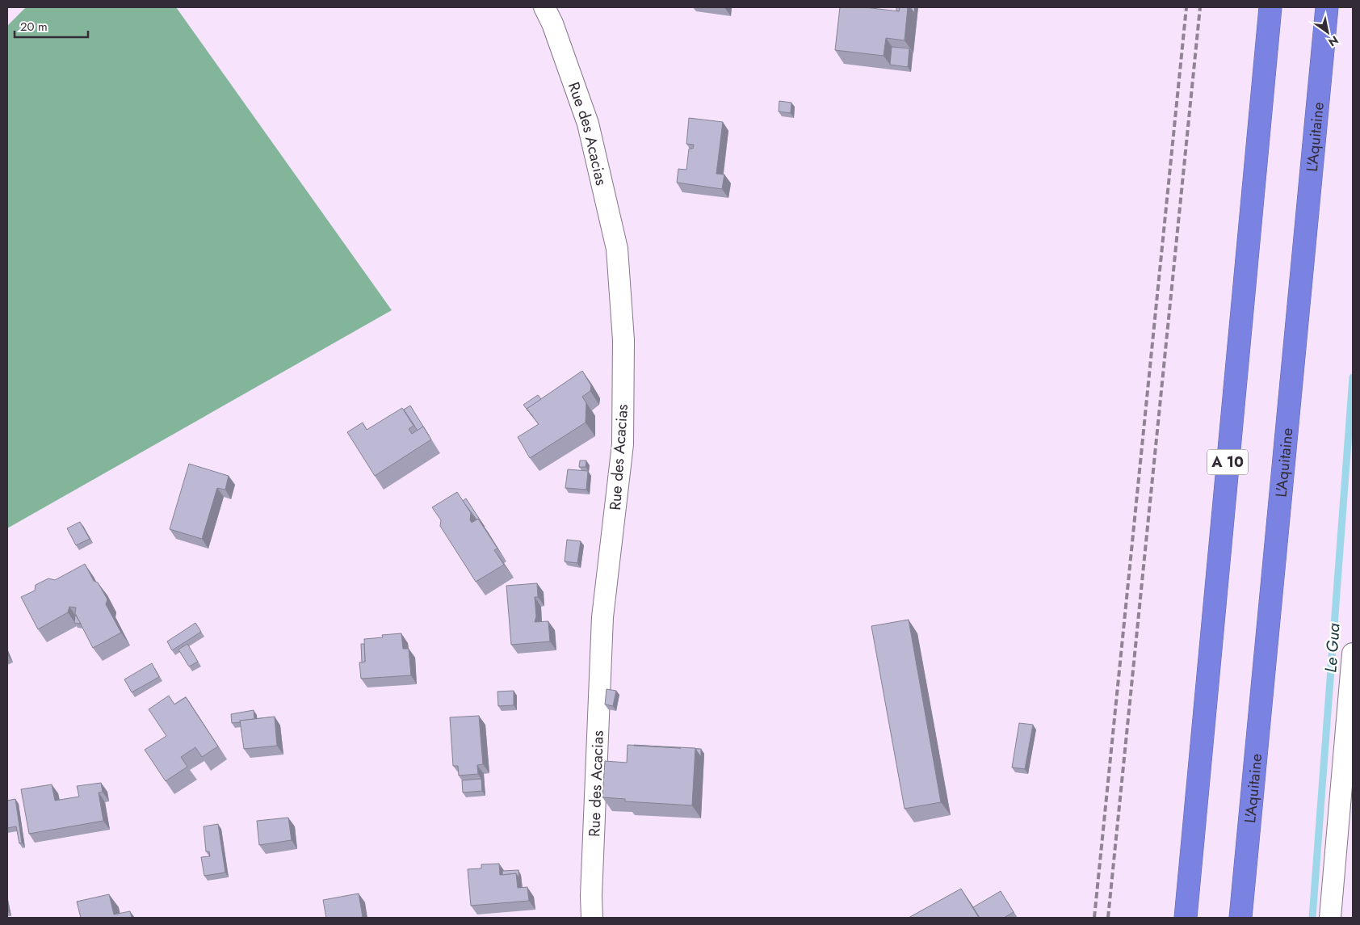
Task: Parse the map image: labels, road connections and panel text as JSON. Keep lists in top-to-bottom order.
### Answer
{
  "streets": {
    "highway": ["L'Aquitaine", "A 10"],
    "street": ["Rue des Acacias"]
  },
  "water": ["Le Gua"],
  "scale_bar": "20 m",
  "north": "bottom right"
}
